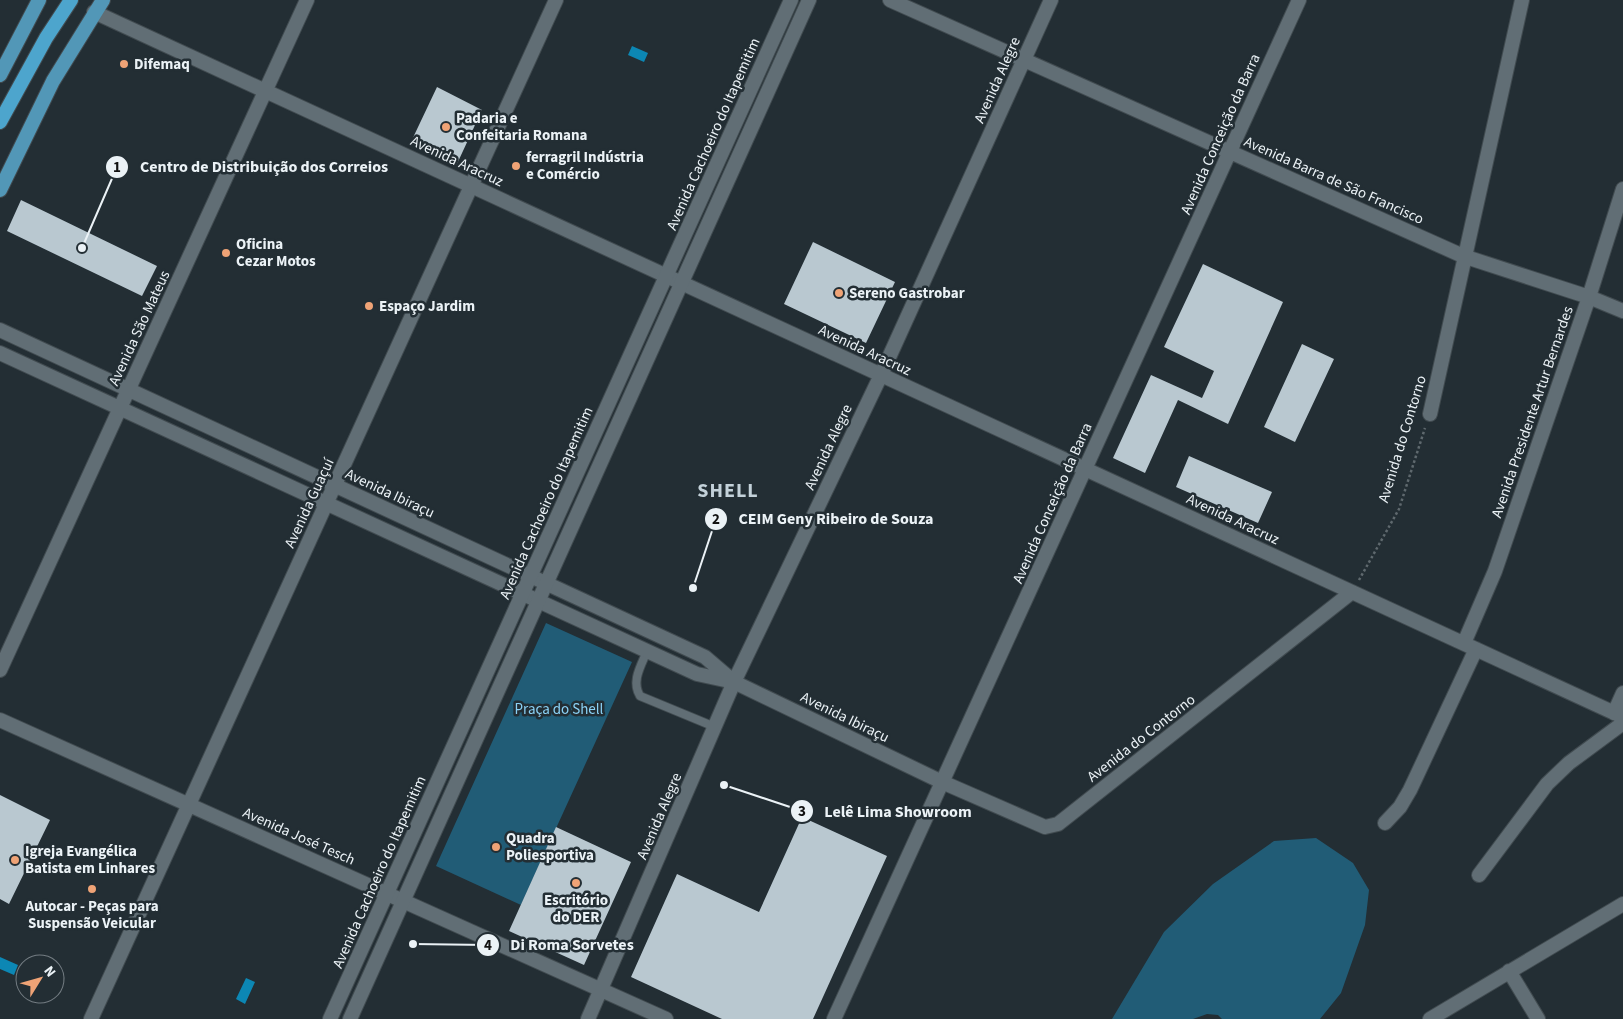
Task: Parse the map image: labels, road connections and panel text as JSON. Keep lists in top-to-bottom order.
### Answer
{
  "streets": {
    "street": [
      "Avenida Alegre",
      "Avenida Cachoeiro do Itapemitim",
      "Avenida Conceição da Barra",
      "Avenida Aracruz",
      "Avenida Barra de São Francisco",
      "Avenida São Mateus",
      "Avenida Presidente Artur Bernardes",
      "Avenida do Contorno",
      "Avenida Ibiraçu",
      "Avenida Guaçuí",
      "Avenida José Tesch"
    ]
  },
  "crossings": [
    ["Avenida Alegre", "Avenida Aracruz"],
    ["Avenida Alegre", "Avenida Barra de São Francisco"],
    ["Avenida Alegre", "Avenida Ibiraçu"],
    ["Avenida Alegre", "Avenida José Tesch"],
    ["Avenida Cachoeiro do Itapemitim", "Avenida Aracruz"],
    ["Avenida Cachoeiro do Itapemitim", "Avenida Ibiraçu"],
    ["Avenida Cachoeiro do Itapemitim", "Avenida José Tesch"],
    ["Avenida Conceição da Barra", "Avenida Aracruz"],
    ["Avenida Conceição da Barra", "Avenida Barra de São Francisco"],
    ["Avenida Conceição da Barra", "Avenida Ibiraçu"],
    ["Avenida Aracruz", "Avenida São Mateus"],
    ["Avenida Aracruz", "Avenida Presidente Artur Bernardes"],
    ["Avenida Aracruz", "Avenida do Contorno"],
    ["Avenida Aracruz", "Avenida Guaçuí"],
    ["Avenida Barra de São Francisco", "Avenida Presidente Artur Bernardes"],
    ["Avenida Barra de São Francisco", "Avenida do Contorno"],
    ["Avenida São Mateus", "Avenida Ibiraçu"],
    ["Avenida do Contorno", "Avenida Ibiraçu"],
    ["Avenida Ibiraçu", "Avenida Guaçuí"],
    ["Avenida Guaçuí", "Avenida José Tesch"]
  ],
  "districts": ["SHELL"],
  "parks": ["Praça do Shell"],
  "places": [
    "Difemaq",
    "Padaria e Confeitaria Romana",
    "ferragril Indústria e Comércio",
    "Centro de Distribuição dos Correios",
    "Oficina Cezar Motos",
    "Sereno Gastrobar",
    "Espaço Jardim",
    "CEIM Geny Ribeiro de Souza",
    "Lelê Lima Showroom",
    "Quadra Poliesportiva",
    "Igreja Evangélica Batista em Linhares",
    "Escritório do DER",
    "Autocar - Peças para Suspensão Veicular",
    "Di Roma Sorvetes"
  ],
  "north": "top right"
}
